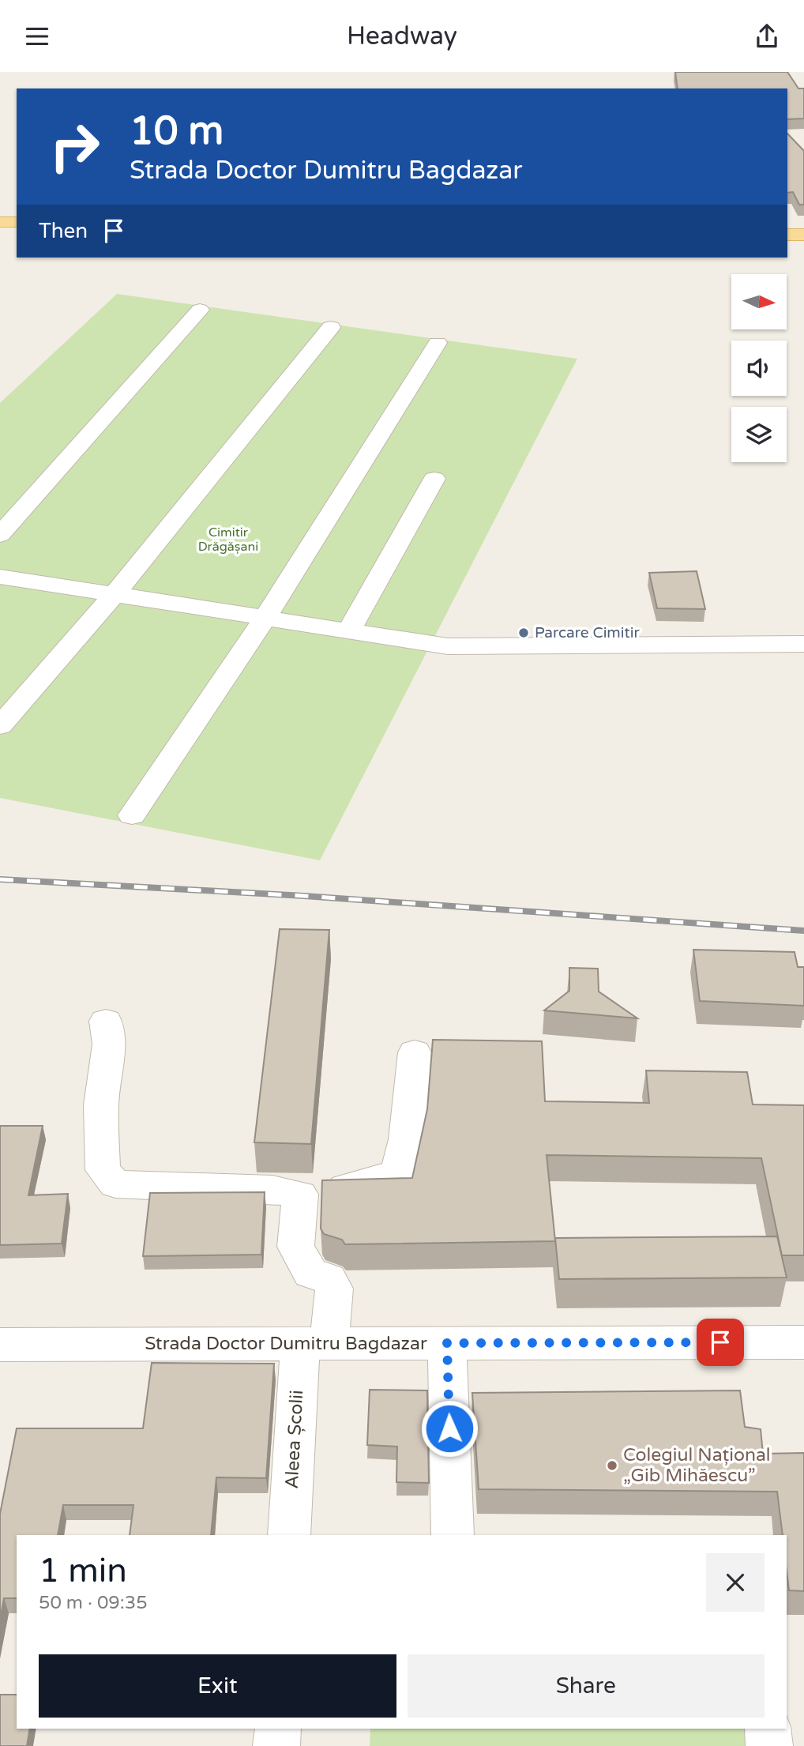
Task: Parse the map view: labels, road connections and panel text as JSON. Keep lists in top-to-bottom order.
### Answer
{
  "streets": {
    "street": ["Strada Doctor Dumitru Bagdazar", "Aleea Școlii"]
  },
  "crossings": [
    ["Strada Doctor Dumitru Bagdazar", "Aleea Școlii"]
  ],
  "parks": ["Cimitir Drăgășani"],
  "places": ["Parcare Cimitir", "Colegiul Național „Gib Mihăescu”"],
  "north": "right",
  "page": {
    "header": "Headway",
    "turn": ["10 m", "Strada Doctor Dumitru Bagdazar"],
    "then": "Then",
    "heading": ["1 min", "50 m · 09:35"],
    "buttons": ["Exit", "Share"]
  }
}
